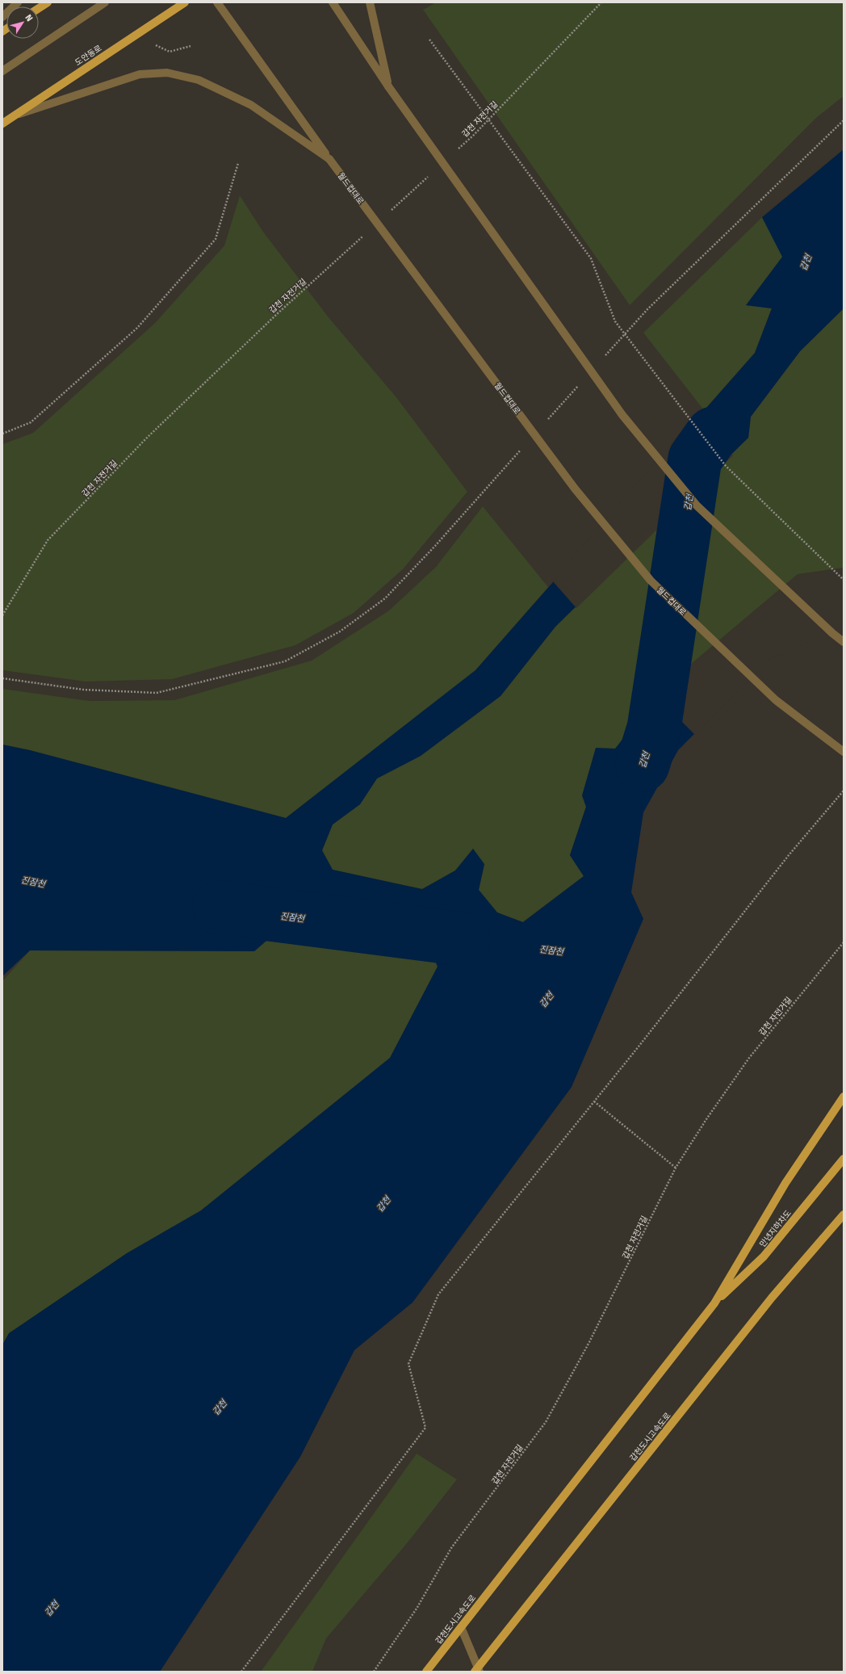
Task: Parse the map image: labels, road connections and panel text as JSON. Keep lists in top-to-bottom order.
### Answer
{
  "streets": {
    "main road": ["도안동로", "만년지하차도", "갑천도시고속도로"],
    "street": ["월드컵대로"],
    "path": ["갑천 자전거길"]
  },
  "crossings": [
    ["만년지하차도", "갑천도시고속도로"]
  ],
  "water": ["갑천", "진잠천"],
  "north": "top right"
}
